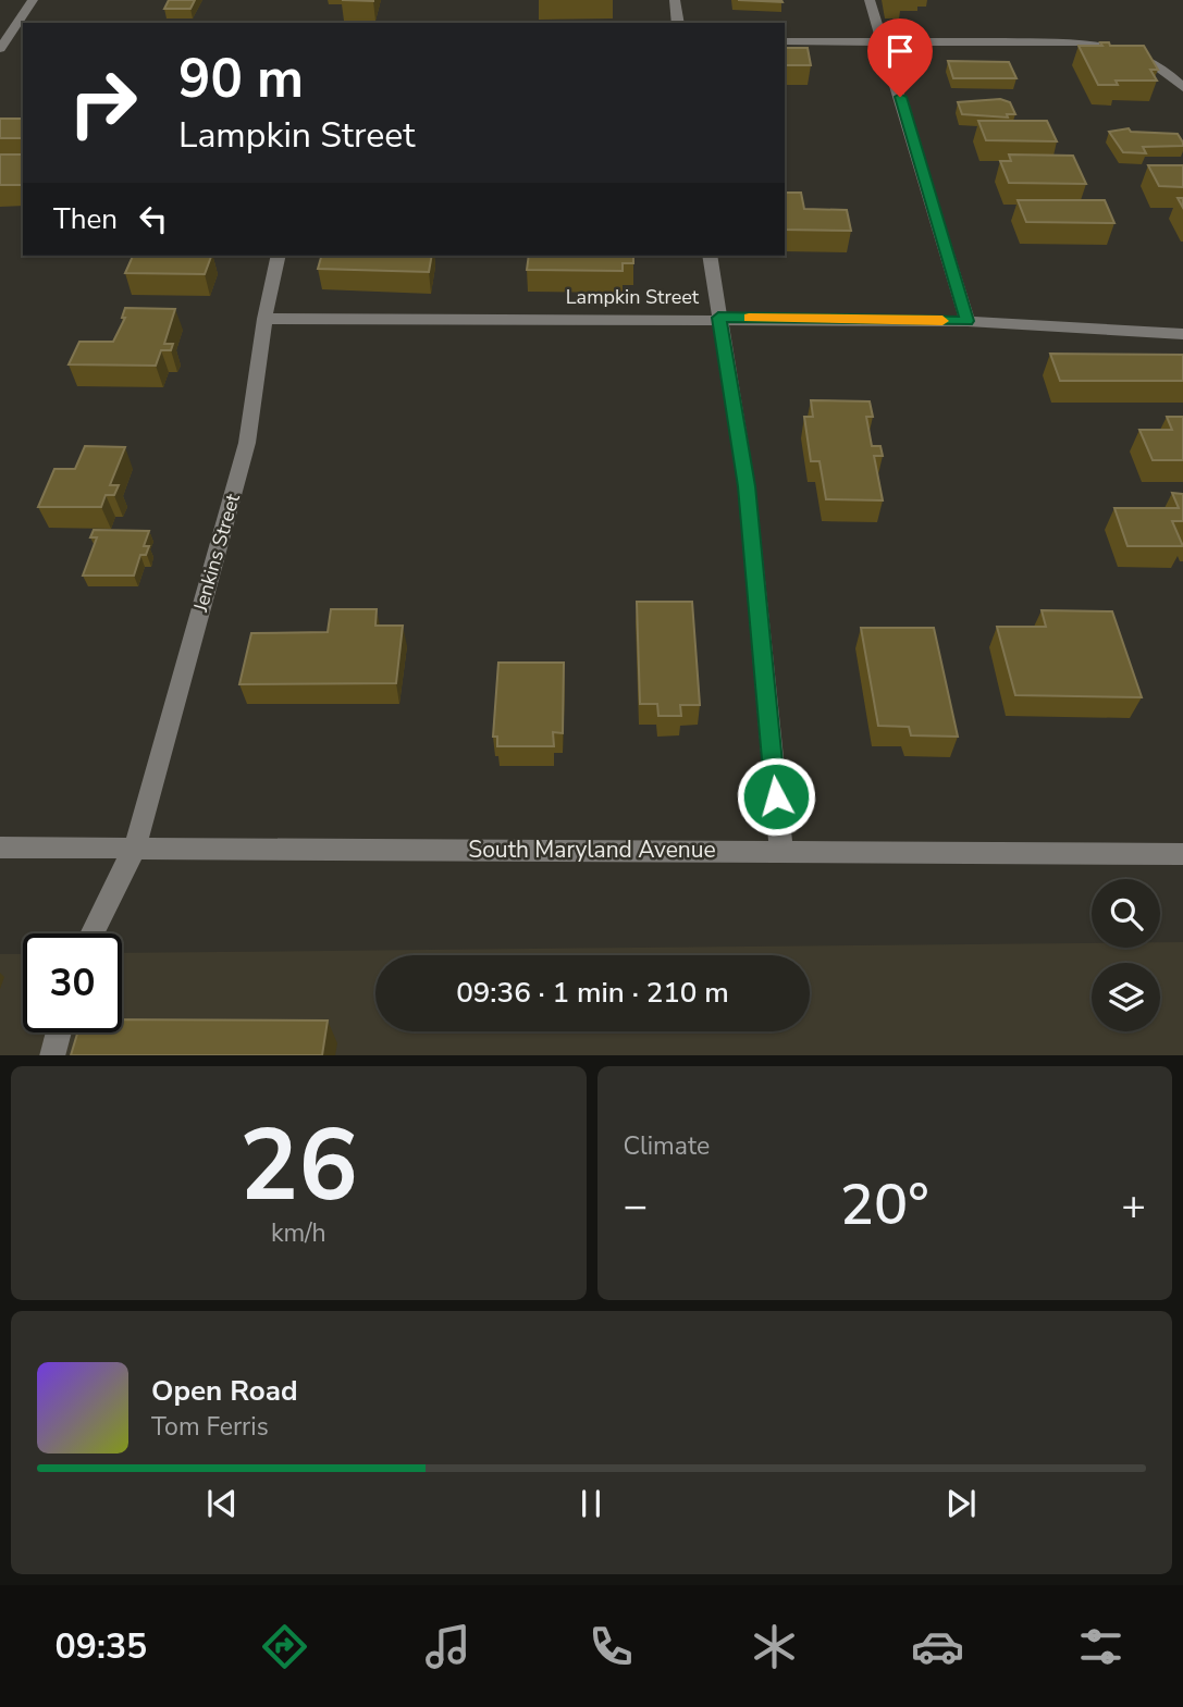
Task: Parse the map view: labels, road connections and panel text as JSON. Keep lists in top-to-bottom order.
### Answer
{
  "streets": {
    "street": ["Lampkin Street", "Jenkins Street", "South Maryland Avenue"]
  },
  "crossings": [
    ["Lampkin Street", "Jenkins Street"],
    ["Jenkins Street", "South Maryland Avenue"]
  ],
  "page": {
    "turn": ["90 m", "Lampkin Street"],
    "then": "Then",
    "limit": "30",
    "trip": "09:36 · 1 min · 210 m",
    "tile": [
      ["26", "km/h"],
      "Climate"
    ],
    "heat": ["−", "20°", "+"],
    "song": ["Open Road", "Tom Ferris"],
    "tabs": "09:35"
  }
}
